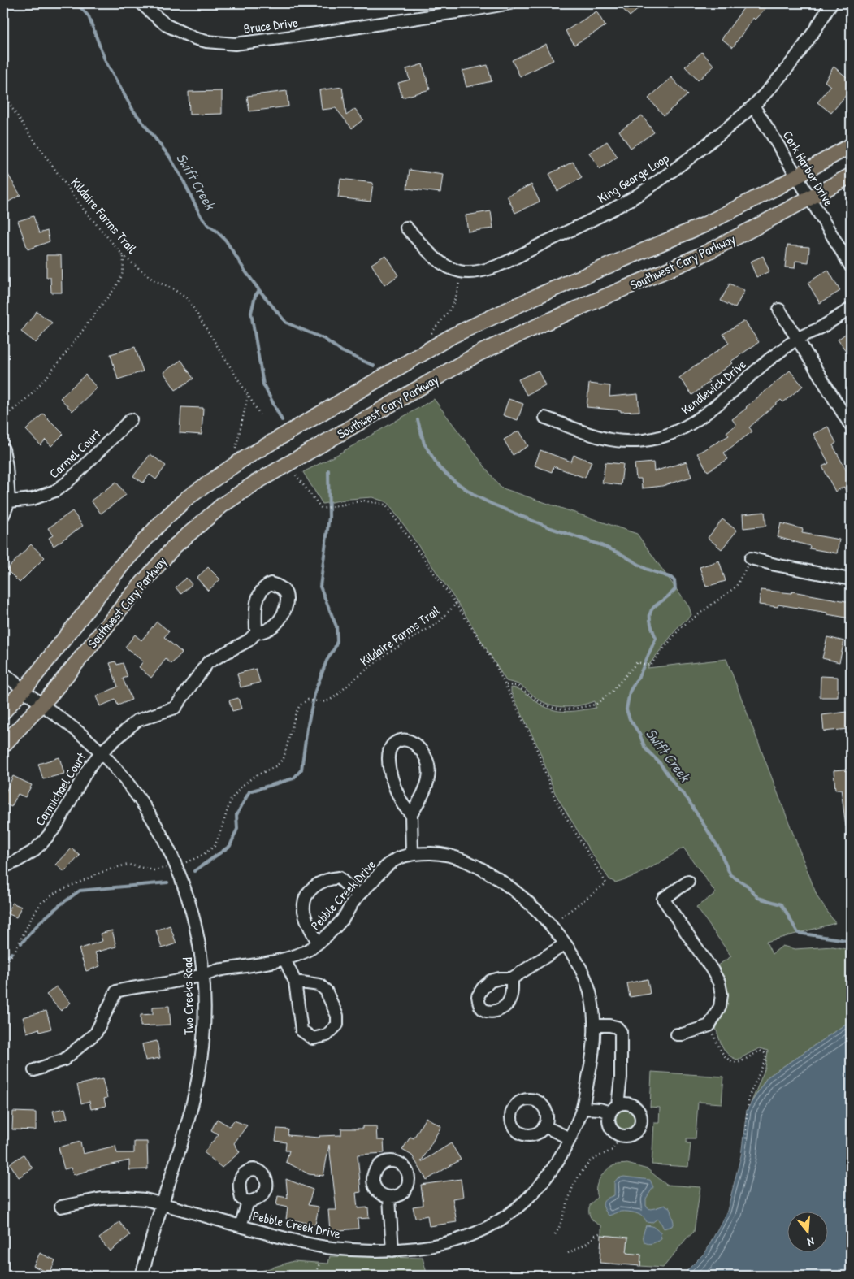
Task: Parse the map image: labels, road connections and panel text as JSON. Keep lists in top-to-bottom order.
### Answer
{
  "streets": {
    "main road": ["Southwest Cary Parkway"],
    "street": [
      "Bruce Drive",
      "Cork Harbor Drive",
      "King George Loop",
      "Kendlewick Drive",
      "Carmel Court",
      "Carmichael Court",
      "Pebble Creek Drive",
      "Two Creeks Road"
    ],
    "path": ["Kildaire Farms Trail"]
  },
  "crossings": [
    ["Cork Harbor Drive", "King George Loop"],
    ["Cork Harbor Drive", "Southwest Cary Parkway"],
    ["Kildaire Farms Trail", "Pebble Creek Drive"],
    ["Southwest Cary Parkway", "Two Creeks Road"],
    ["Carmichael Court", "Two Creeks Road"],
    ["Pebble Creek Drive", "Two Creeks Road"]
  ],
  "water": ["Swift Creek"],
  "north": "bottom"
}
